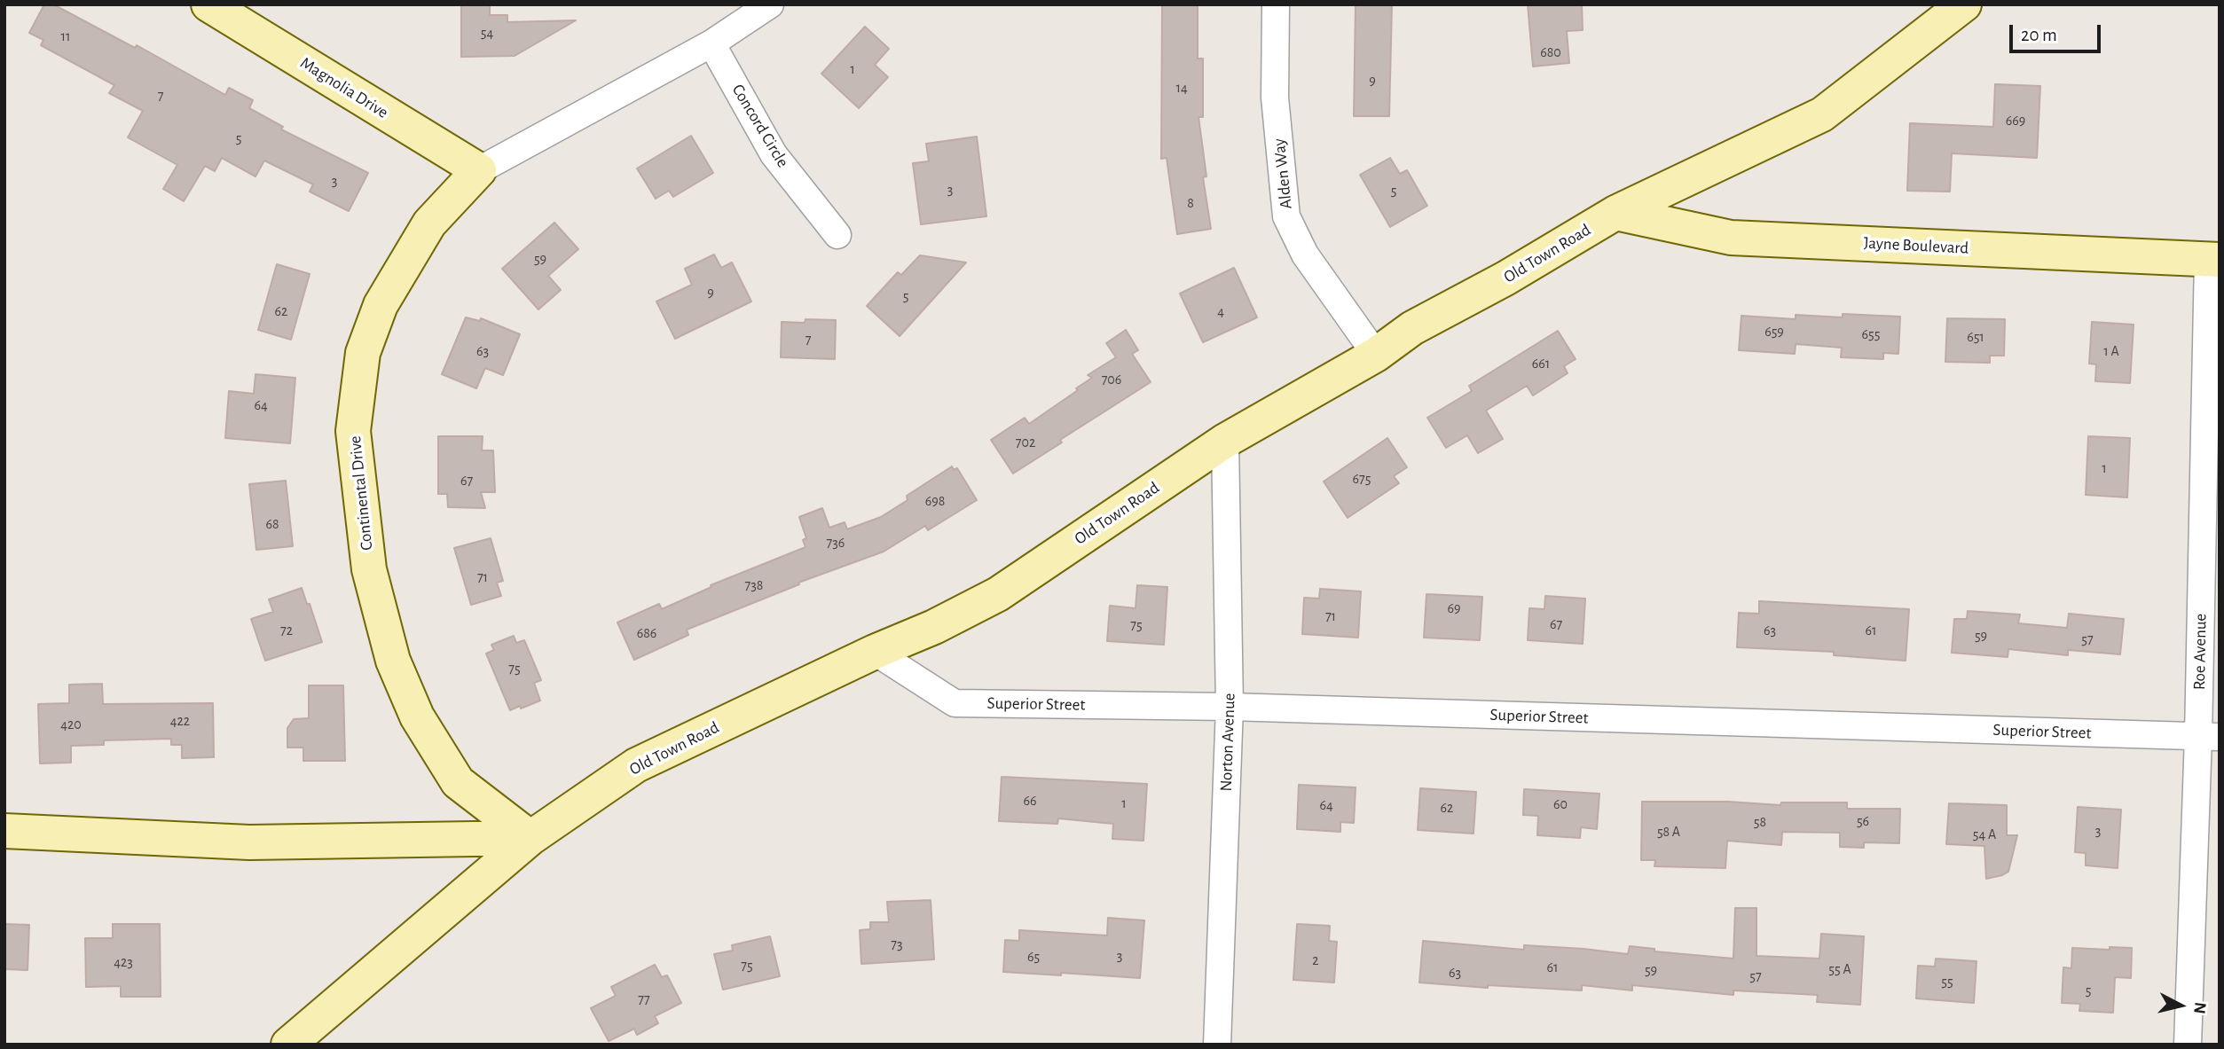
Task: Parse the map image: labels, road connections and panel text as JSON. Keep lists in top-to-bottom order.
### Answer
{
  "streets": {
    "street": [
      "Magnolia Drive",
      "Concord Circle",
      "Alden Way",
      "Jayne Boulevard",
      "Old Town Road",
      "Continental Drive",
      "Roe Avenue",
      "Superior Street",
      "Norton Avenue"
    ]
  },
  "crossings": [
    ["Magnolia Drive", "Continental Drive"],
    ["Concord Circle", "Continental Drive"],
    ["Alden Way", "Old Town Road"],
    ["Jayne Boulevard", "Old Town Road"],
    ["Jayne Boulevard", "Roe Avenue"],
    ["Old Town Road", "Continental Drive"],
    ["Old Town Road", "Superior Street"],
    ["Old Town Road", "Norton Avenue"],
    ["Roe Avenue", "Superior Street"],
    ["Superior Street", "Norton Avenue"]
  ],
  "house_numbers": [
    "54",
    "11",
    "680",
    "1",
    "9",
    "14",
    "7",
    "669",
    "5",
    "3",
    "3",
    "5",
    "8",
    "59",
    "9",
    "5",
    "62",
    "4",
    "659",
    "655",
    "651",
    "7",
    "63",
    "1 A",
    "661",
    "706",
    "64",
    "702",
    "1",
    "675",
    "67",
    "698",
    "68",
    "736",
    "71",
    "738",
    "69",
    "71",
    "67",
    "75",
    "72",
    "63",
    "61",
    "686",
    "59",
    "57",
    "75",
    "422",
    "420",
    "66",
    "1",
    "60",
    "64",
    "62",
    "56",
    "58",
    "3",
    "58 A",
    "54 A",
    "73",
    "3",
    "65",
    "2",
    "423",
    "75",
    "61",
    "55 A",
    "59",
    "63",
    "57",
    "55",
    "5",
    "77"
  ],
  "scale_bar": "20 m",
  "north": "right"
}
